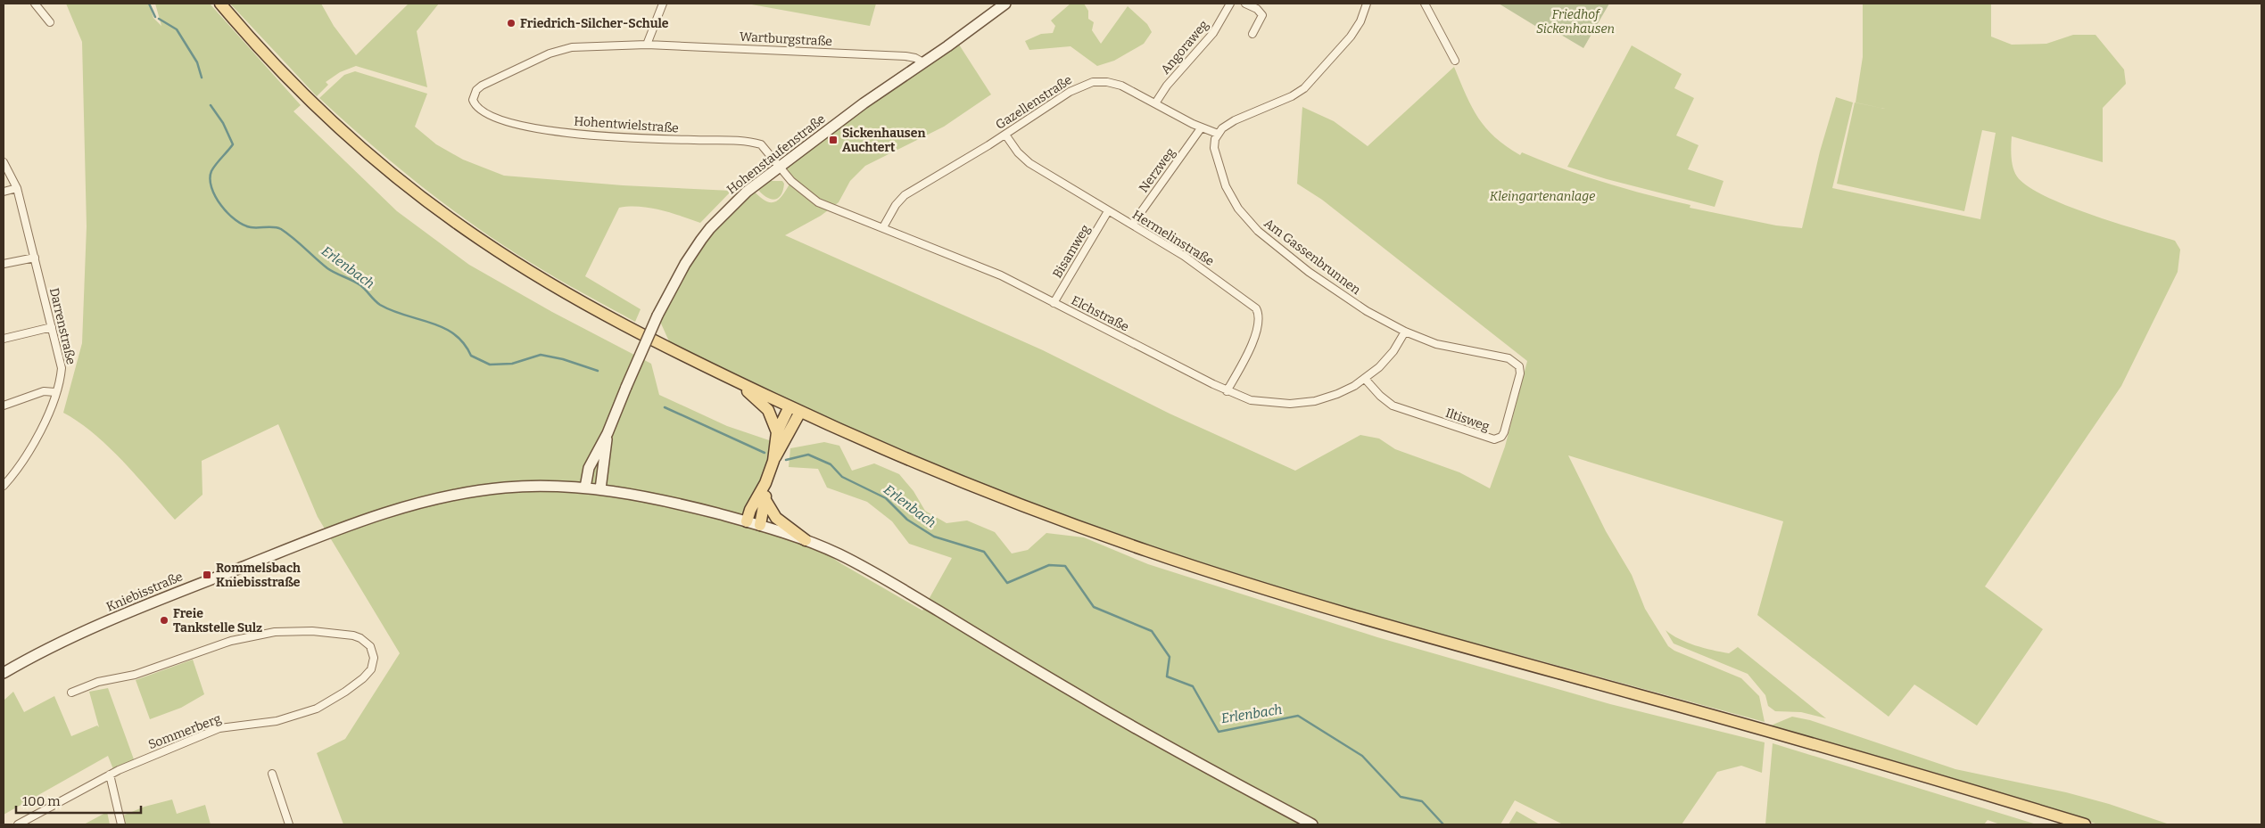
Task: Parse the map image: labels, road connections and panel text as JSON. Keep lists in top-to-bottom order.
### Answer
{
  "streets": {
    "street": [
      "Wartburgstraße",
      "Angoraweg",
      "Gazellenstraße",
      "Hohentwielstraße",
      "Hohenstaufenstraße",
      "Nerzweg",
      "Hermelinstraße",
      "Bisamweg",
      "Am Gassenbrunnen",
      "Elchstraße",
      "Darrenstraße",
      "Iltisweg",
      "Kniebisstraße",
      "Sommerberg"
    ]
  },
  "crossings": [
    ["Wartburgstraße", "Hohentwielstraße"],
    ["Wartburgstraße", "Hohenstaufenstraße"],
    ["Angoraweg", "Gazellenstraße"],
    ["Gazellenstraße", "Nerzweg"],
    ["Gazellenstraße", "Hermelinstraße"],
    ["Gazellenstraße", "Am Gassenbrunnen"],
    ["Gazellenstraße", "Elchstraße"],
    ["Hohentwielstraße", "Hohenstaufenstraße"],
    ["Hohentwielstraße", "Elchstraße"],
    ["Hohenstaufenstraße", "Elchstraße"],
    ["Hohenstaufenstraße", "Kniebisstraße"],
    ["Nerzweg", "Hermelinstraße"],
    ["Hermelinstraße", "Bisamweg"],
    ["Hermelinstraße", "Elchstraße"],
    ["Bisamweg", "Elchstraße"],
    ["Am Gassenbrunnen", "Elchstraße"],
    ["Am Gassenbrunnen", "Iltisweg"],
    ["Elchstraße", "Iltisweg"]
  ],
  "water": ["Erlenbach"],
  "parks": ["Friedhof Sickenhausen", "Kleingartenanlage"],
  "places": {
    "other": ["Friedrich-Silcher-Schule", "Freie Tankstelle Sulz"],
    "transit": ["Sickenhausen Auchtert", "Rommelsbach Kniebisstraße"]
  },
  "scale_bar": "100 m"
}
